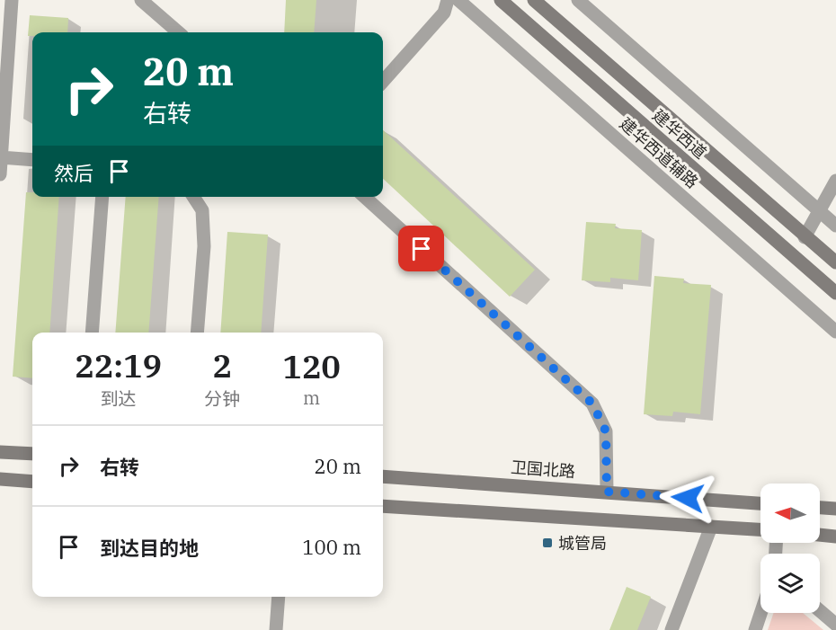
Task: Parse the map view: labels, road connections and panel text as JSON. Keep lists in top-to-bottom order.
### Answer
{
  "streets": {
    "main road": ["建华西道", "卫国北路"],
    "street": ["建华西道辅路"]
  },
  "places": {
    "transit": ["城管局"]
  },
  "north": "left",
  "page": {
    "turn": ["20 m", "右转"],
    "then": "然后",
    "eta": [
      "22:19",
      "到达",
      "2",
      "分钟",
      "120",
      "m"
    ],
    "list": [
      {
        "name": "右转",
        "value": "20 m"
      },
      {
        "name": "到达目的地",
        "value": "100 m"
      }
    ]
  }
}
